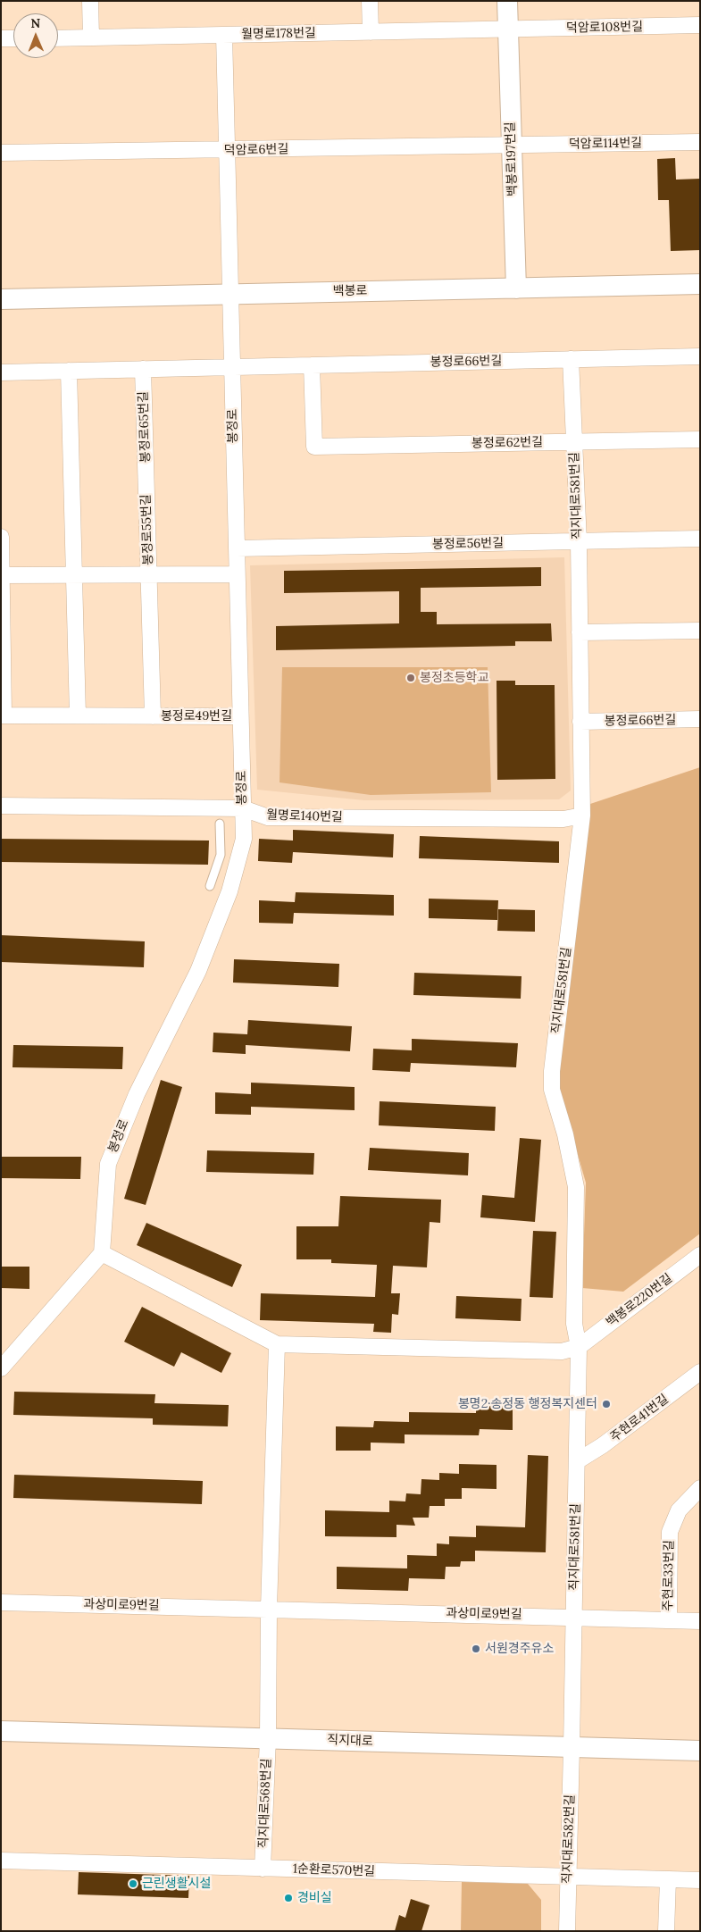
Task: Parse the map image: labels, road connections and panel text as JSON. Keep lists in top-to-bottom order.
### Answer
{
  "streets": {
    "street": [
      "덕암로108번길",
      "월명로178번길",
      "덕암로114번길",
      "덕암로6번길",
      "백봉로197번길",
      "백봉로",
      "봉정로66번길",
      "봉정로",
      "봉정로65번길",
      "봉정로62번길",
      "직지대로581번길",
      "봉정로55번길",
      "봉정로56번길",
      "봉정로49번길",
      "월명로140번길",
      "백봉로220번길",
      "주현로41번길",
      "주현로33번길",
      "과상미로9번길",
      "직지대로",
      "직지대로568번길",
      "직지대로582번길",
      "1순환로570번길"
    ]
  },
  "crossings": [
    ["덕암로108번길", "월명로178번길"],
    ["덕암로108번길", "백봉로197번길"],
    ["월명로178번길", "백봉로197번길"],
    ["월명로178번길", "봉정로"],
    ["덕암로114번길", "덕암로6번길"],
    ["덕암로114번길", "백봉로197번길"],
    ["덕암로6번길", "백봉로197번길"],
    ["덕암로6번길", "봉정로"],
    ["백봉로197번길", "백봉로"],
    ["백봉로", "봉정로"],
    ["봉정로66번길", "봉정로"],
    ["봉정로66번길", "봉정로62번길"],
    ["봉정로66번길", "직지대로581번길"],
    ["봉정로", "봉정로55번길"],
    ["봉정로", "봉정로56번길"],
    ["봉정로", "봉정로49번길"],
    ["봉정로", "월명로140번길"],
    ["봉정로65번길", "봉정로55번길"],
    ["봉정로62번길", "직지대로581번길"],
    ["직지대로581번길", "봉정로56번길"],
    ["직지대로581번길", "월명로140번길"],
    ["직지대로581번길", "백봉로220번길"],
    ["직지대로581번길", "주현로41번길"],
    ["직지대로581번길", "과상미로9번길"],
    ["직지대로581번길", "직지대로"],
    ["직지대로581번길", "직지대로582번길"],
    ["봉정로55번길", "봉정로49번길"],
    ["주현로33번길", "과상미로9번길"],
    ["과상미로9번길", "직지대로568번길"],
    ["직지대로", "직지대로568번길"],
    ["직지대로", "직지대로582번길"],
    ["직지대로568번길", "1순환로570번길"],
    ["직지대로582번길", "1순환로570번길"]
  ],
  "places": [
    "봉정초등학교",
    "봉명2·송정동 행정복지센터",
    "서원경주유소",
    "근린생활시설",
    "경비실"
  ],
  "north": "top"
}
